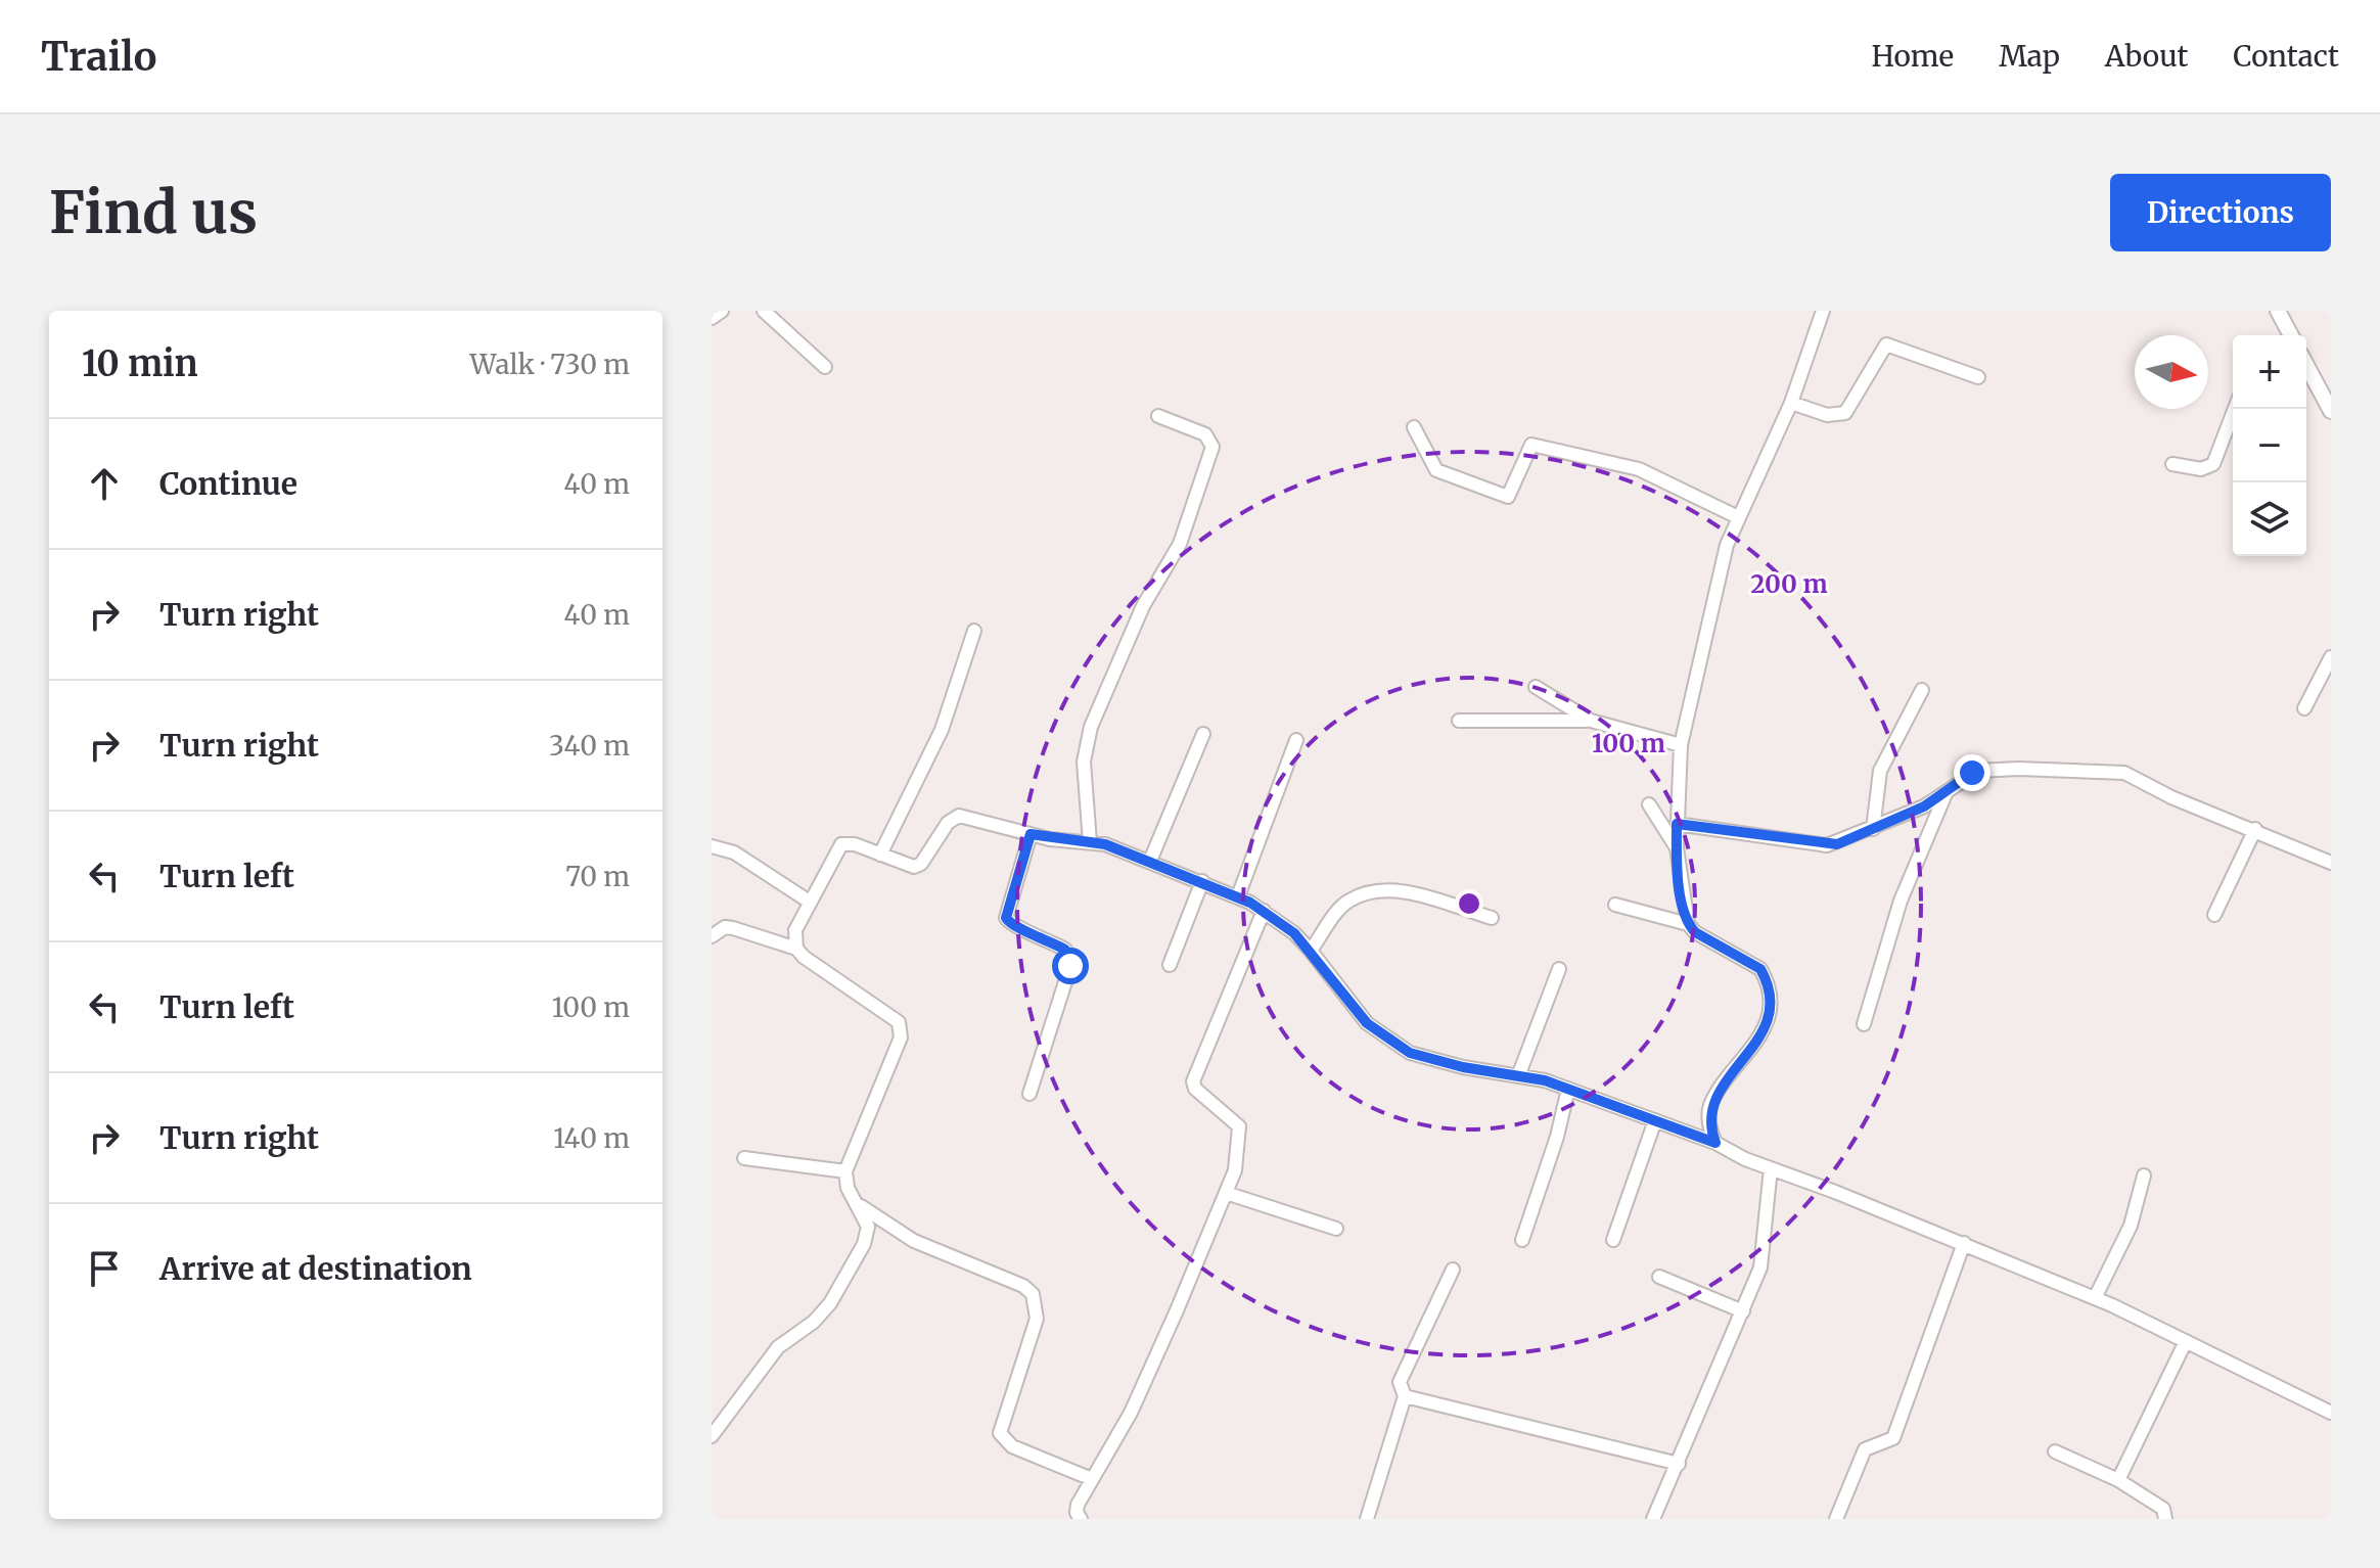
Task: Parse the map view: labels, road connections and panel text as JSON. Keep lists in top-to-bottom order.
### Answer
{
  "north": "right",
  "page": {
    "header": "Trailo",
    "nav": [
      "Home",
      "Map",
      "About",
      "Contact"
    ],
    "buttons": "Directions",
    "title": "Find us",
    "heading": ["10 min", "Walk · 730 m"],
    "map_buttons": ["+", "−"],
    "list": [
      ["Continue", "40 m"],
      ["Turn right", "40 m"],
      ["Turn right", "340 m"],
      ["Turn left", "70 m"],
      ["Turn left", "100 m"],
      ["Turn right", "140 m"],
      "Arrive at destination"
    ]
  },
  "rings": ["200 m", "100 m"]
}
